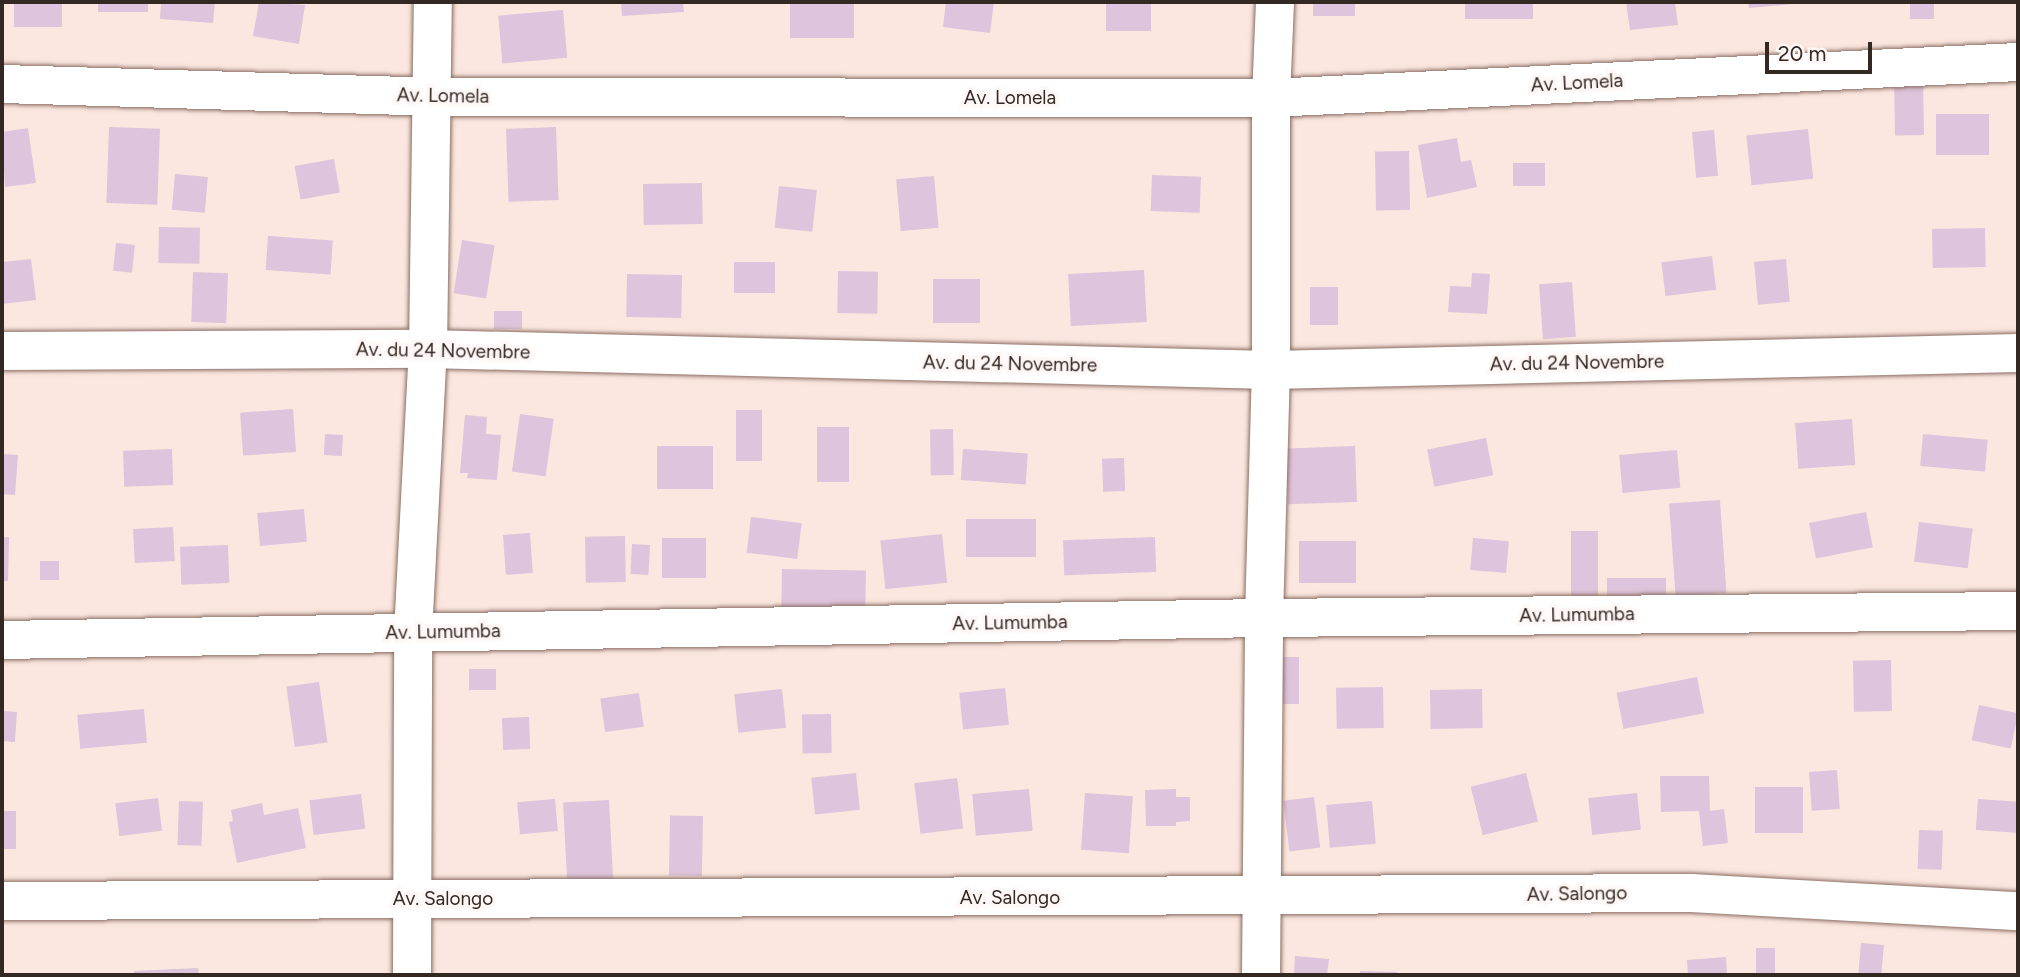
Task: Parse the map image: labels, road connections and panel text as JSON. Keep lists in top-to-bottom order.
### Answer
{
  "streets": {
    "street": [
      "Av. Lomela",
      "Av. du 24 Novembre",
      "Av. Lumumba",
      "Av. Salongo"
    ]
  },
  "scale_bar": "20 m"
}
